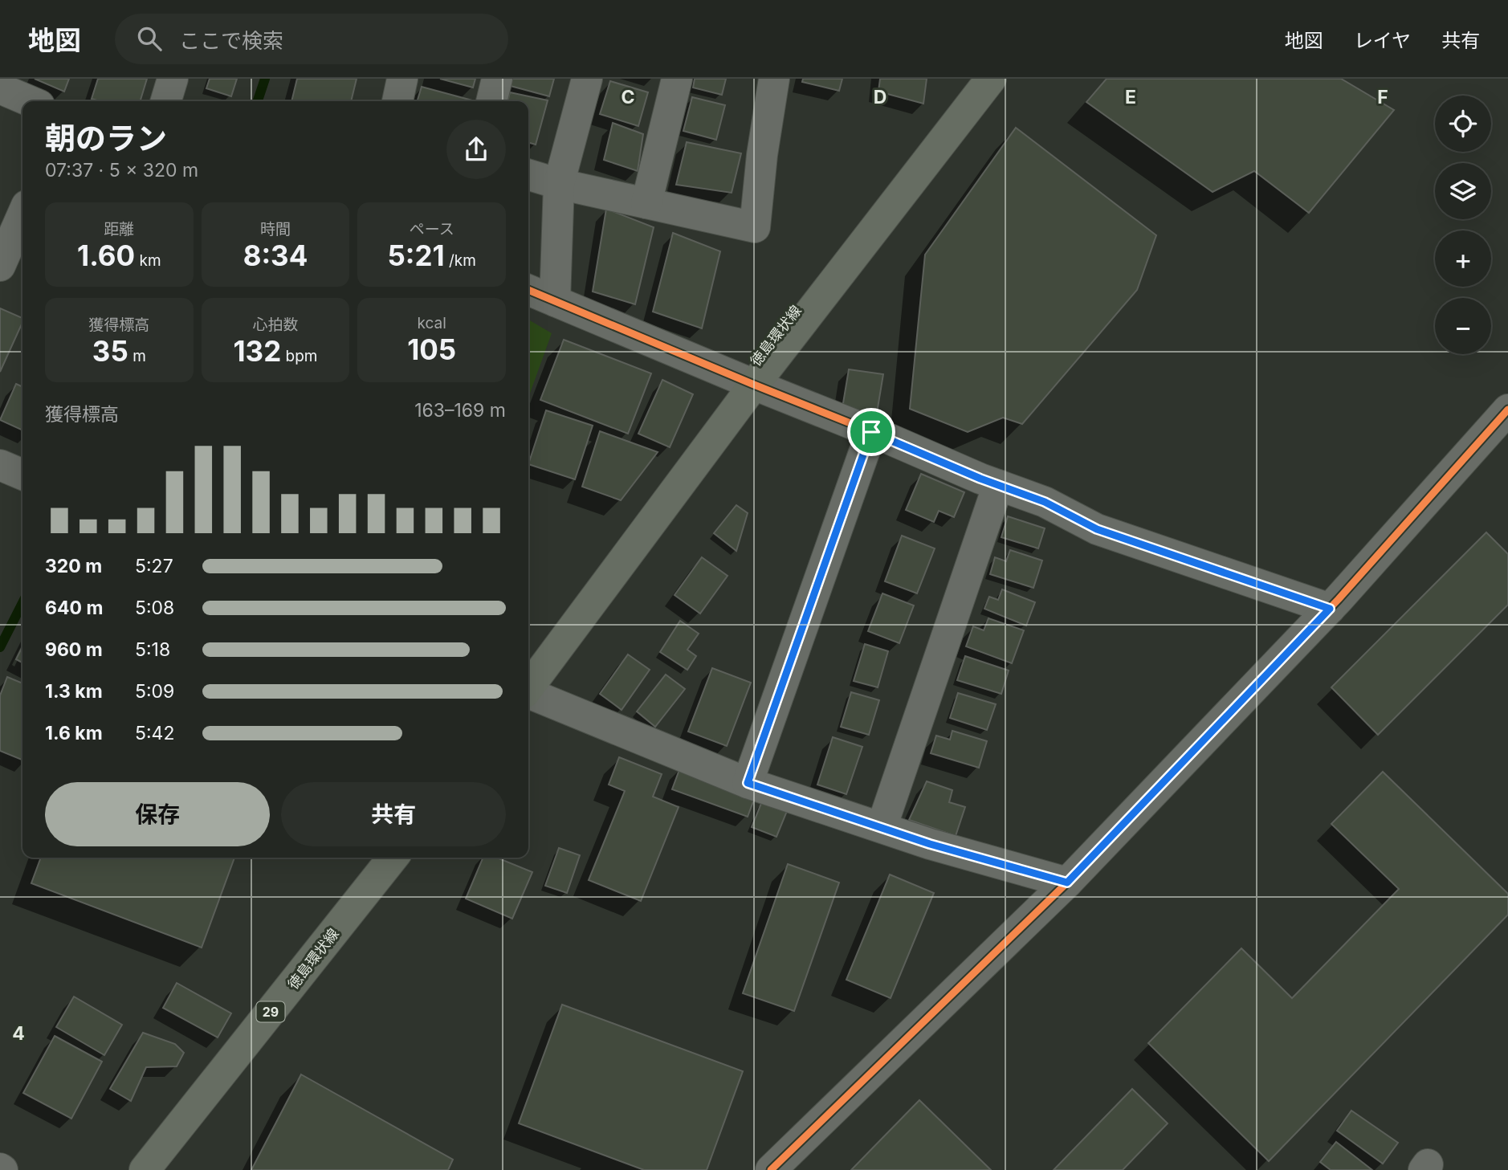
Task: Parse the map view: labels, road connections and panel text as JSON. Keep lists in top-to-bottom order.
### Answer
{
  "streets": {
    "main road": ["徳島環状線", "29"]
  },
  "page": {
    "header": "地図",
    "search": "ここで検索",
    "nav": ["地図", "レイヤ", "共有"],
    "map_buttons": ["+", "−"],
    "heading": ["朝のラン", "07:37 · 5 × 320 m"],
    "stats": [
      ["距離", "1.60 km"],
      ["時間", "8:34"],
      ["ペース", "5:21 /km"],
      ["獲得標高", "35 m"],
      ["心拍数", "132 bpm"],
      ["kcal", "105"]
    ],
    "chart": ["獲得標高", "163–169 m"],
    "list": [
      {
        "name": "320 m",
        "note": "5:27"
      },
      {
        "name": "640 m",
        "note": "5:08"
      },
      {
        "name": "960 m",
        "note": "5:18"
      },
      {
        "name": "1.3 km",
        "note": "5:09"
      },
      {
        "name": "1.6 km",
        "note": "5:42"
      }
    ],
    "buttons": ["保存", "共有"]
  },
  "grid": {
    "columns": [
      "C",
      "D",
      "E",
      "F"
    ],
    "rows": ["4"]
  }
}
